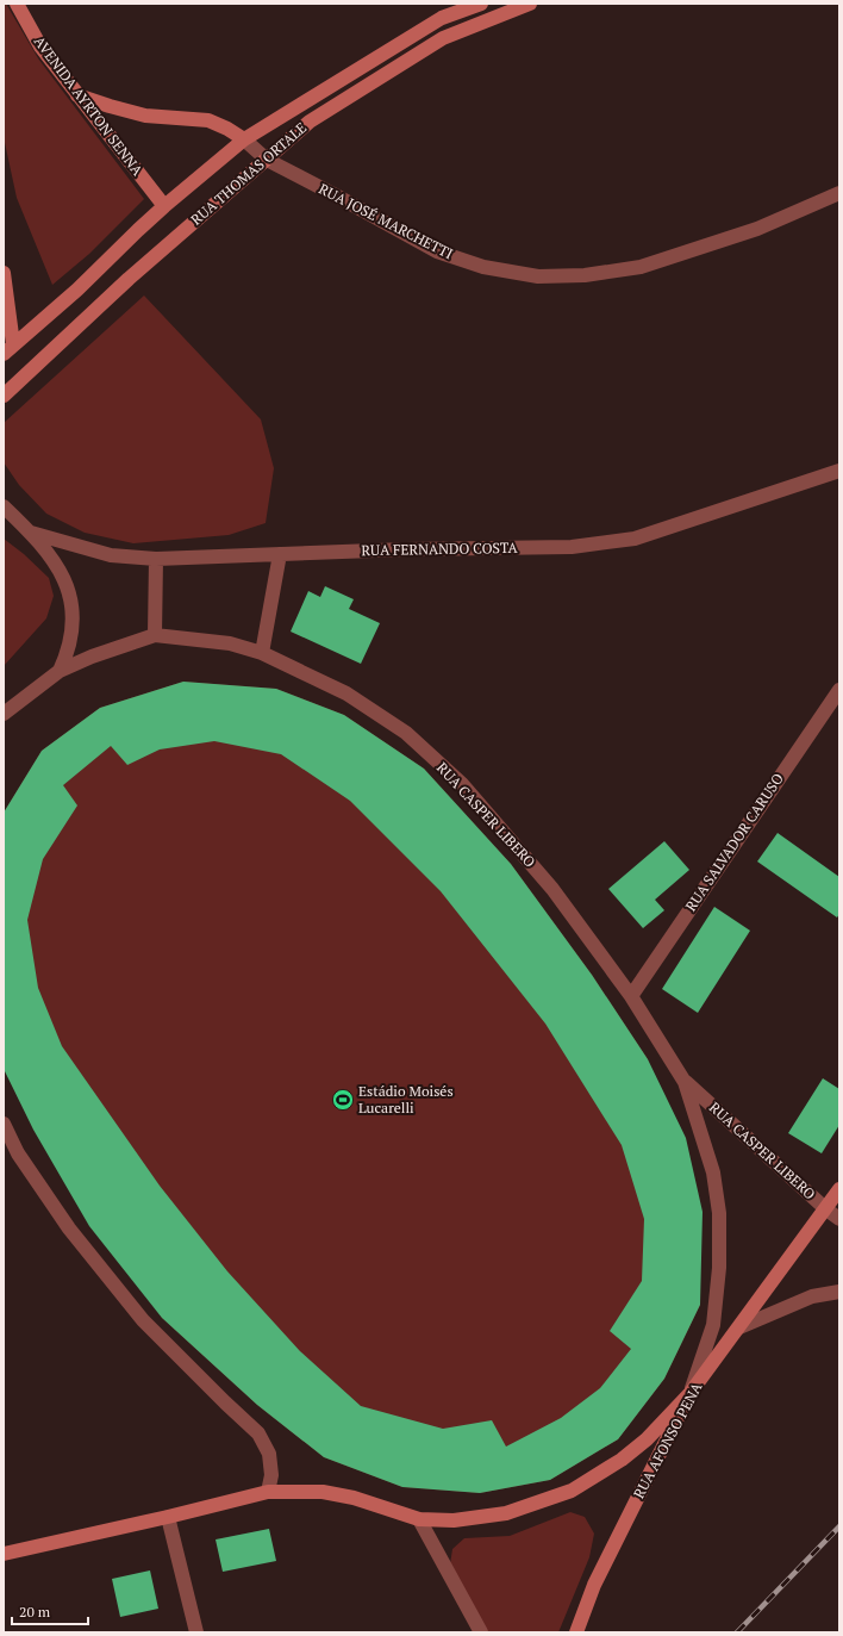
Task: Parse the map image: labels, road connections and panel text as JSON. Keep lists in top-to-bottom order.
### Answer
{
  "streets": {
    "main road": ["AVENIDA AYRTON SENNA", "RUA THOMAS ORTALE", "RUA AFONSO PENA"],
    "street": [
      "RUA JOSÉ MARCHETTI",
      "RUA FERNANDO COSTA",
      "RUA CASPER LIBERO",
      "RUA SALVADOR CARUSO"
    ]
  },
  "crossings": [
    ["AVENIDA AYRTON SENNA", "RUA THOMAS ORTALE"],
    ["RUA THOMAS ORTALE", "RUA JOSÉ MARCHETTI"],
    ["RUA FERNANDO COSTA", "RUA CASPER LIBERO"],
    ["RUA CASPER LIBERO", "RUA SALVADOR CARUSO"],
    ["RUA CASPER LIBERO", "RUA AFONSO PENA"]
  ],
  "places": {
    "sports": ["Estádio Moisés Lucarelli"]
  },
  "scale_bar": "20 m"
}
